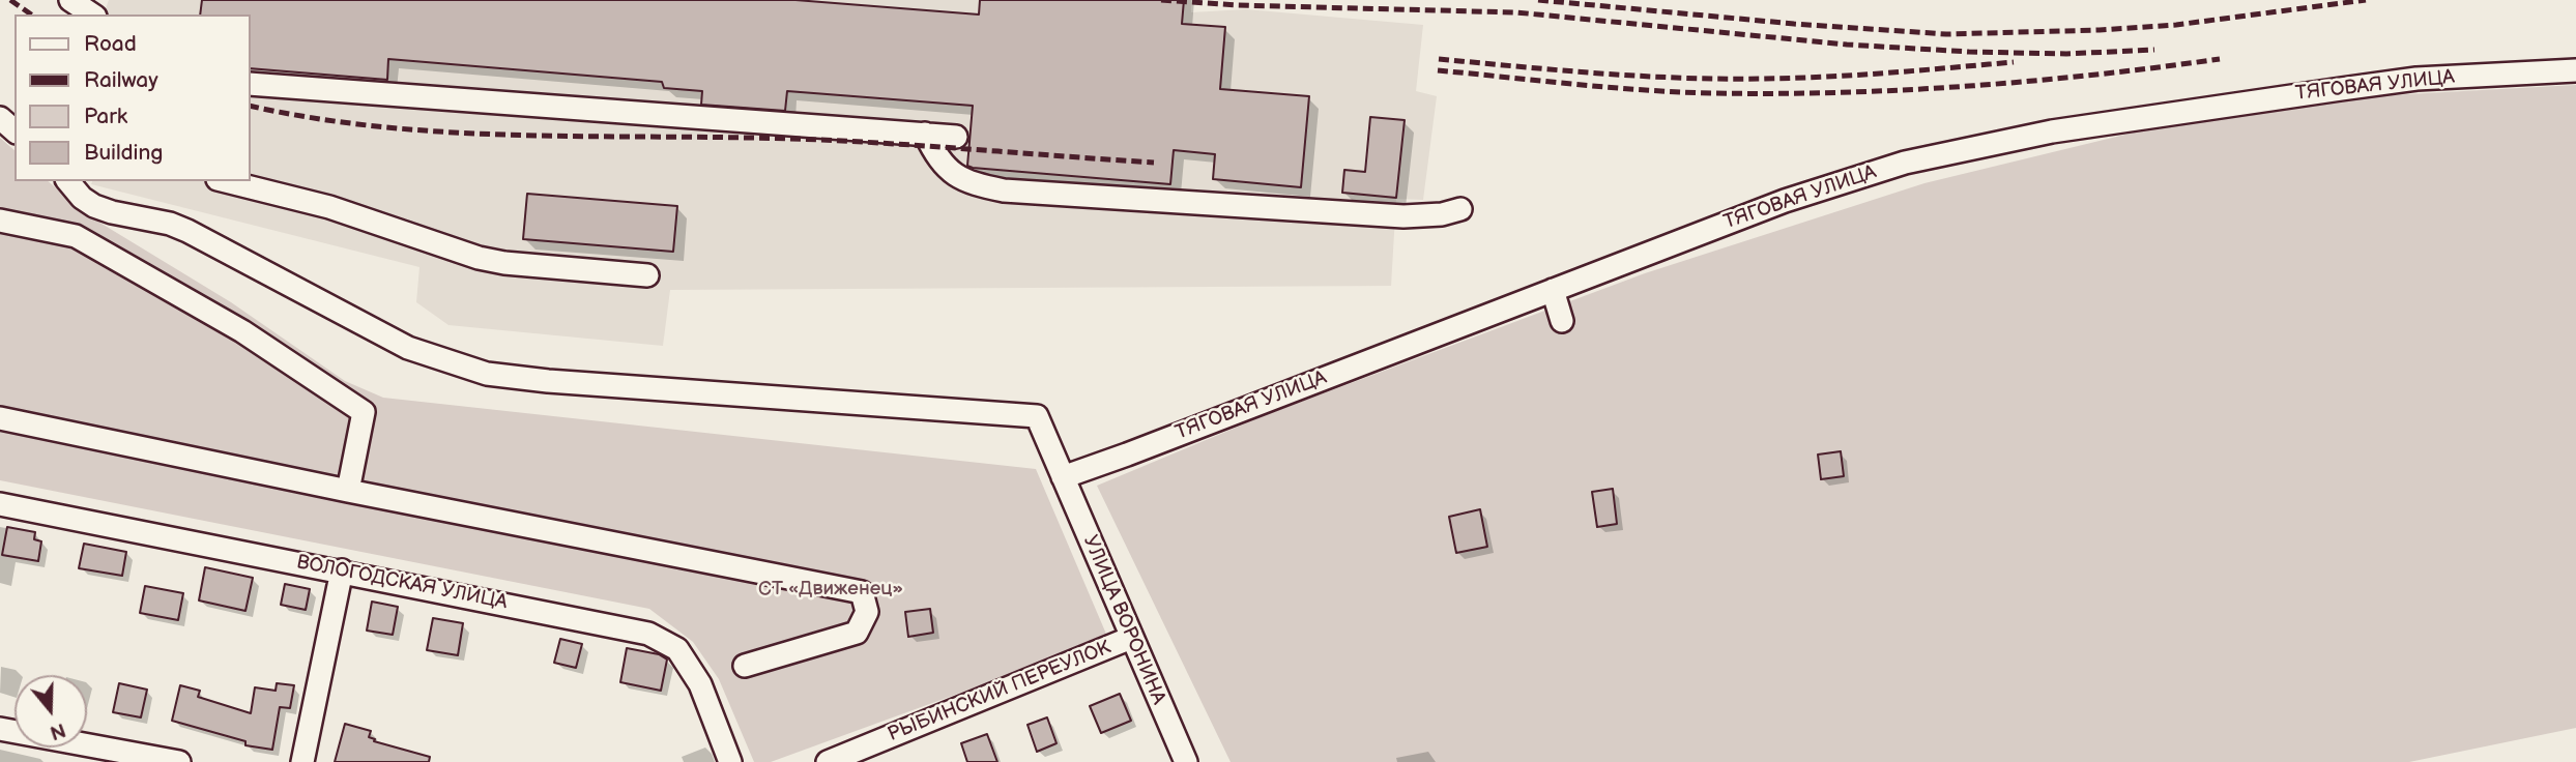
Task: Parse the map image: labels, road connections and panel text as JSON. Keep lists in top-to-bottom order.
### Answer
{
  "streets": {
    "street": [
      "ТЯГОВАЯ УЛИЦА",
      "ВОЛОГОДСКАЯ УЛИЦА",
      "УЛИЦА ВОРОНИНА",
      "РЫБИНСКИЙ ПЕРЕУЛОК"
    ]
  },
  "crossings": [
    ["ТЯГОВАЯ УЛИЦА", "УЛИЦА ВОРОНИНА"],
    ["УЛИЦА ВОРОНИНА", "РЫБИНСКИЙ ПЕРЕУЛОК"]
  ],
  "parks": ["СТ «Движенец»"],
  "legend": [
    "Road",
    "Railway",
    "Park",
    "Building"
  ],
  "north": "bottom"
}
